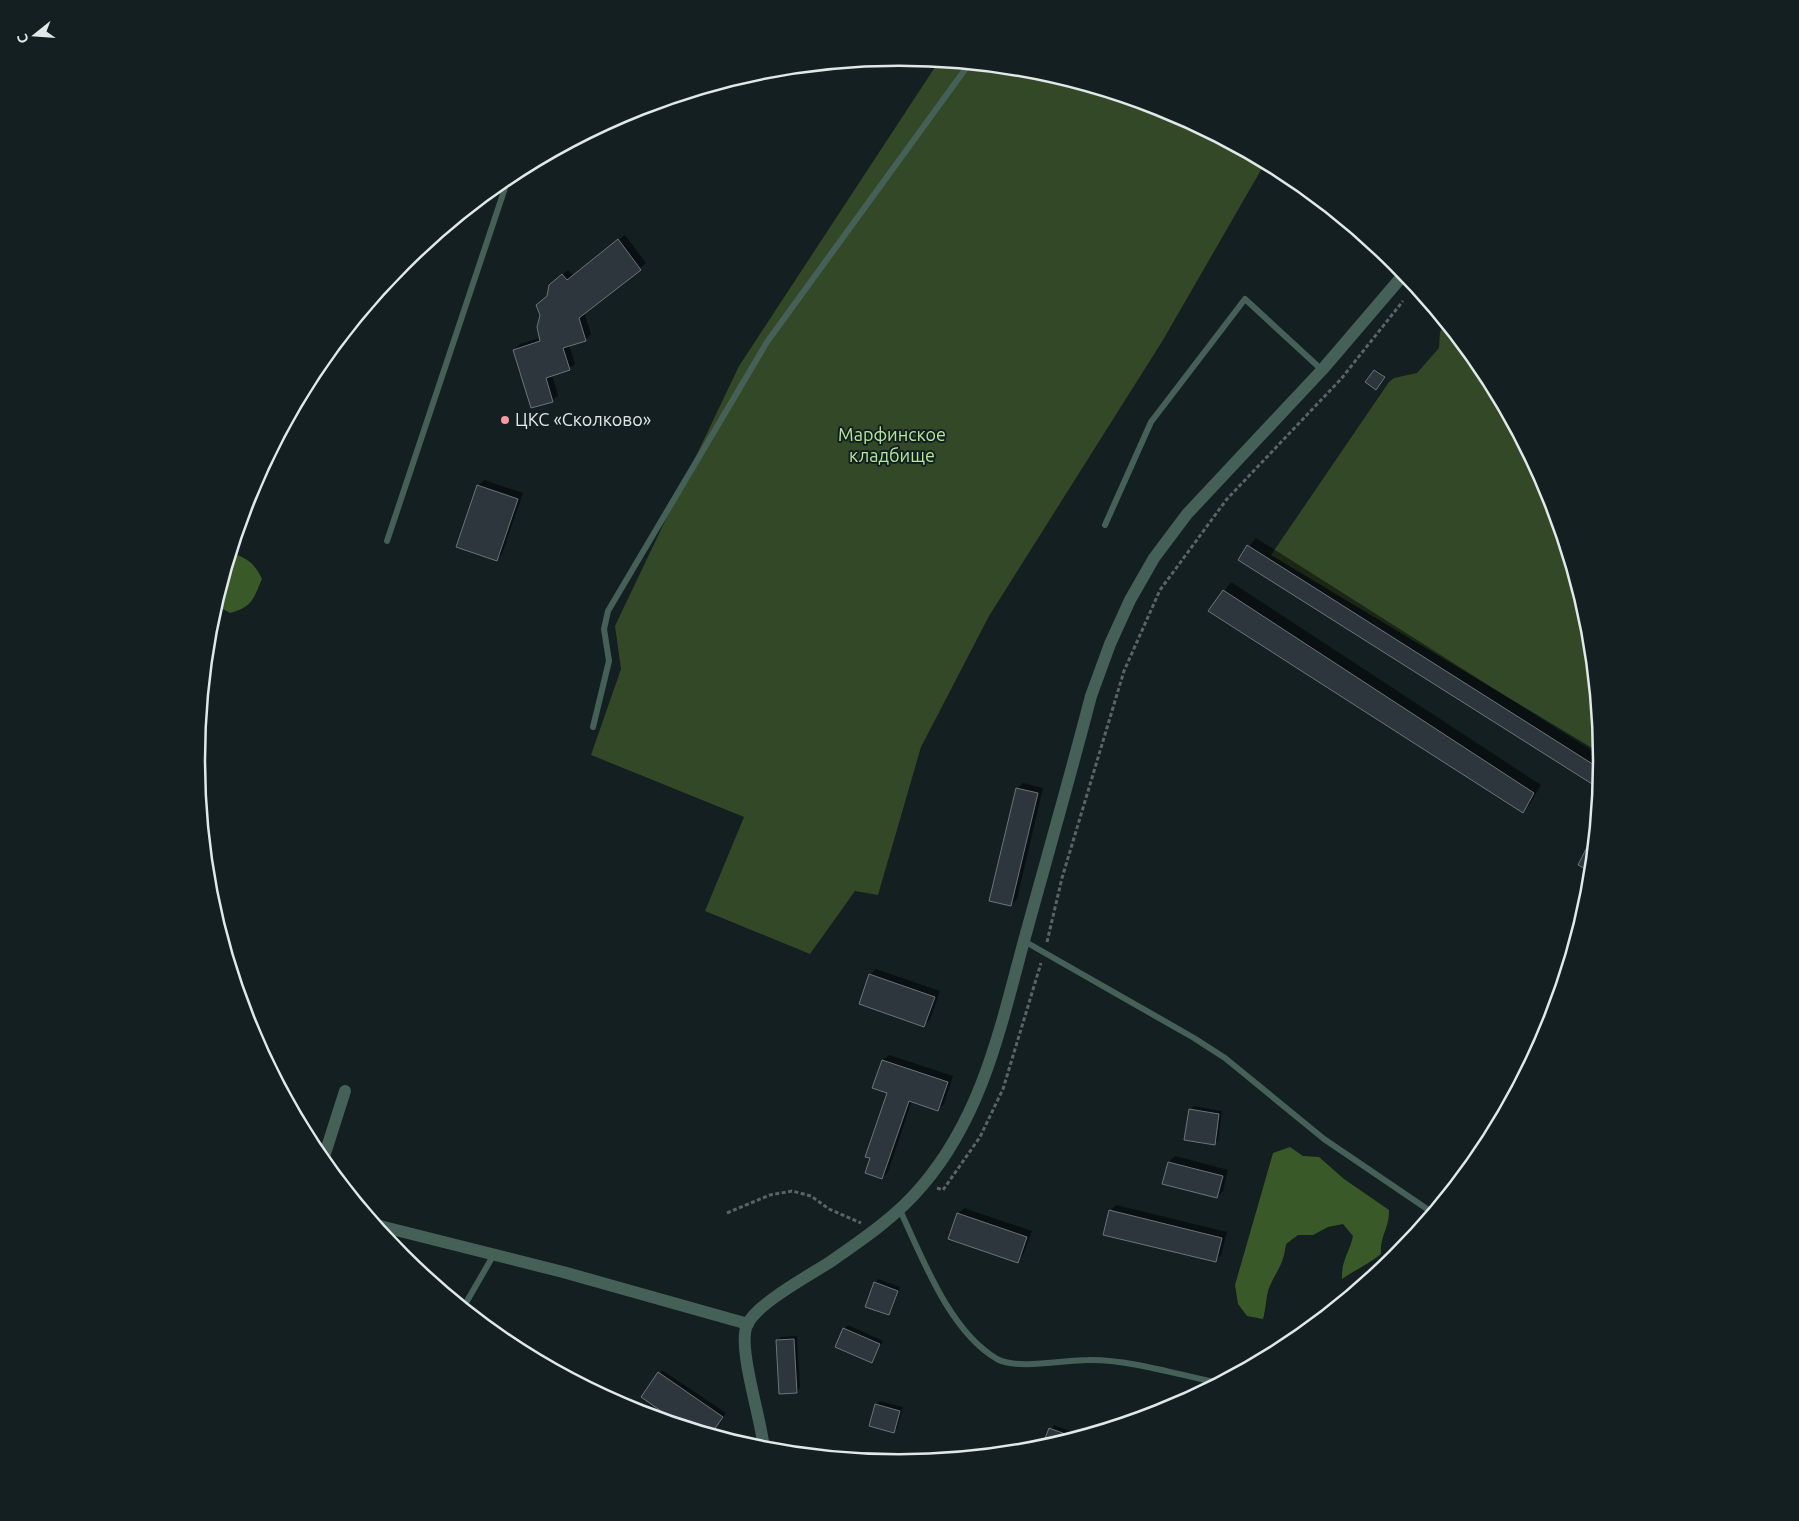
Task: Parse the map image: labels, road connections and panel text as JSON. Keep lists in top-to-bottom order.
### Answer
{
  "parks": ["Марфинское кладбище"],
  "places": ["ЦКС «Сколково»"],
  "north": "left"
}
